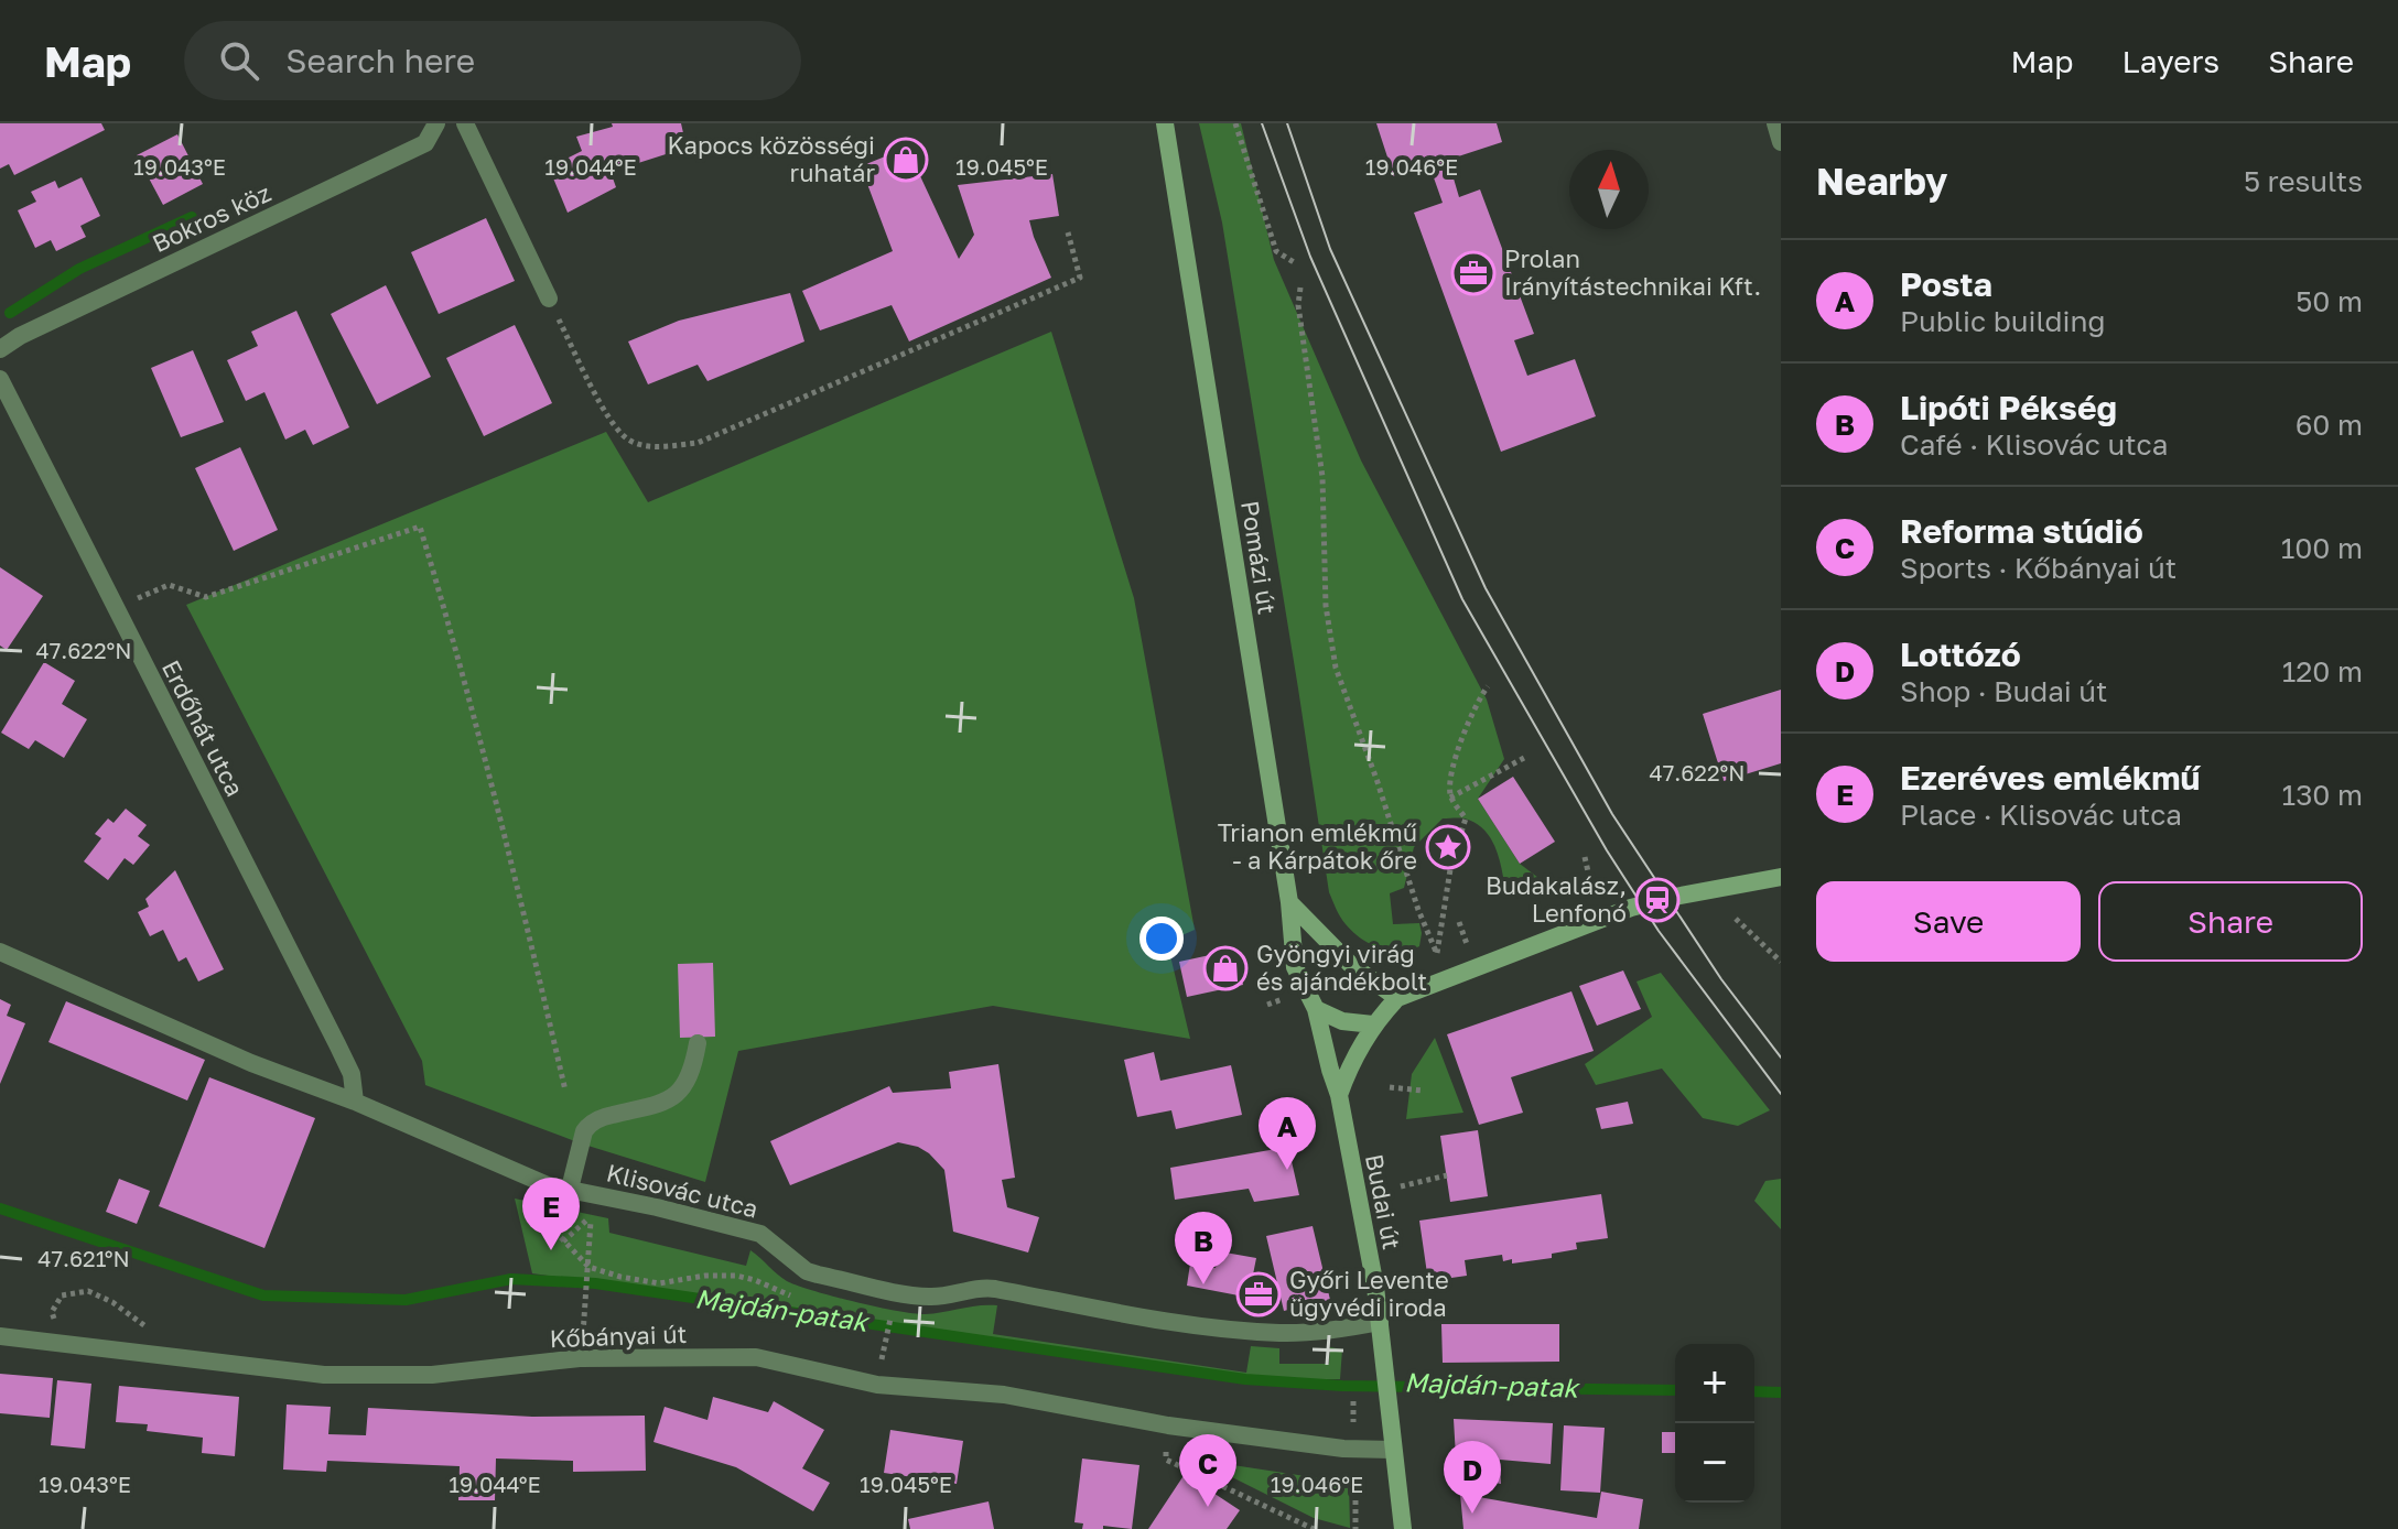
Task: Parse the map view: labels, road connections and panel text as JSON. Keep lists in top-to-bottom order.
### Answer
{
  "streets": {
    "main road": ["Pomázi út", "Budai út"],
    "street": [
      "Bokros köz",
      "Erdőhát utca",
      "Klisovác utca",
      "Kőbányai út"
    ]
  },
  "crossings": [
    ["Pomázi út", "Budai út"],
    ["Erdőhát utca", "Klisovác utca"],
    ["Klisovác utca", "Budai út"],
    ["Budai út", "Kőbányai út"]
  ],
  "water": ["Majdán-patak"],
  "places": {
    "shop": ["Kapocs közösségi ruhatár", "Gyöngyi virág és ajándékbolt"],
    "office": ["Prolan Irányítástechnikai Kft.", "Győri Levente ügyvédi iroda"],
    "place": ["Trianon emlékmű - a Kárpátok őre"],
    "station": ["Budakalász, Lenfonó"]
  },
  "north": "top",
  "page": {
    "header": "Map",
    "search": "Search here",
    "nav": ["Map", "Layers", "Share"],
    "heading": ["Nearby", "5 results"],
    "list": [
      {
        "mark": "A",
        "name": "Posta",
        "note": "Public building",
        "value": "50 m"
      },
      {
        "mark": "B",
        "name": "Lipóti Pékség",
        "note": "Café · Klisovác utca",
        "value": "60 m"
      },
      {
        "mark": "C",
        "name": "Reforma stúdió",
        "note": "Sports · Kőbányai út",
        "value": "100 m"
      },
      {
        "mark": "D",
        "name": "Lottózó",
        "note": "Shop · Budai út",
        "value": "120 m"
      },
      {
        "mark": "E",
        "name": "Ezeréves emlékmű",
        "note": "Place · Klisovác utca",
        "value": "130 m"
      }
    ],
    "buttons": ["Save", "Share"],
    "pins": [
      "A",
      "E",
      "B",
      "C",
      "D"
    ],
    "map_buttons": ["+", "−"]
  },
  "coordinates": [
    "19.043°E",
    "19.044°E",
    "19.045°E",
    "19.046°E",
    "47.622°N",
    "47.621°N"
  ]
}
